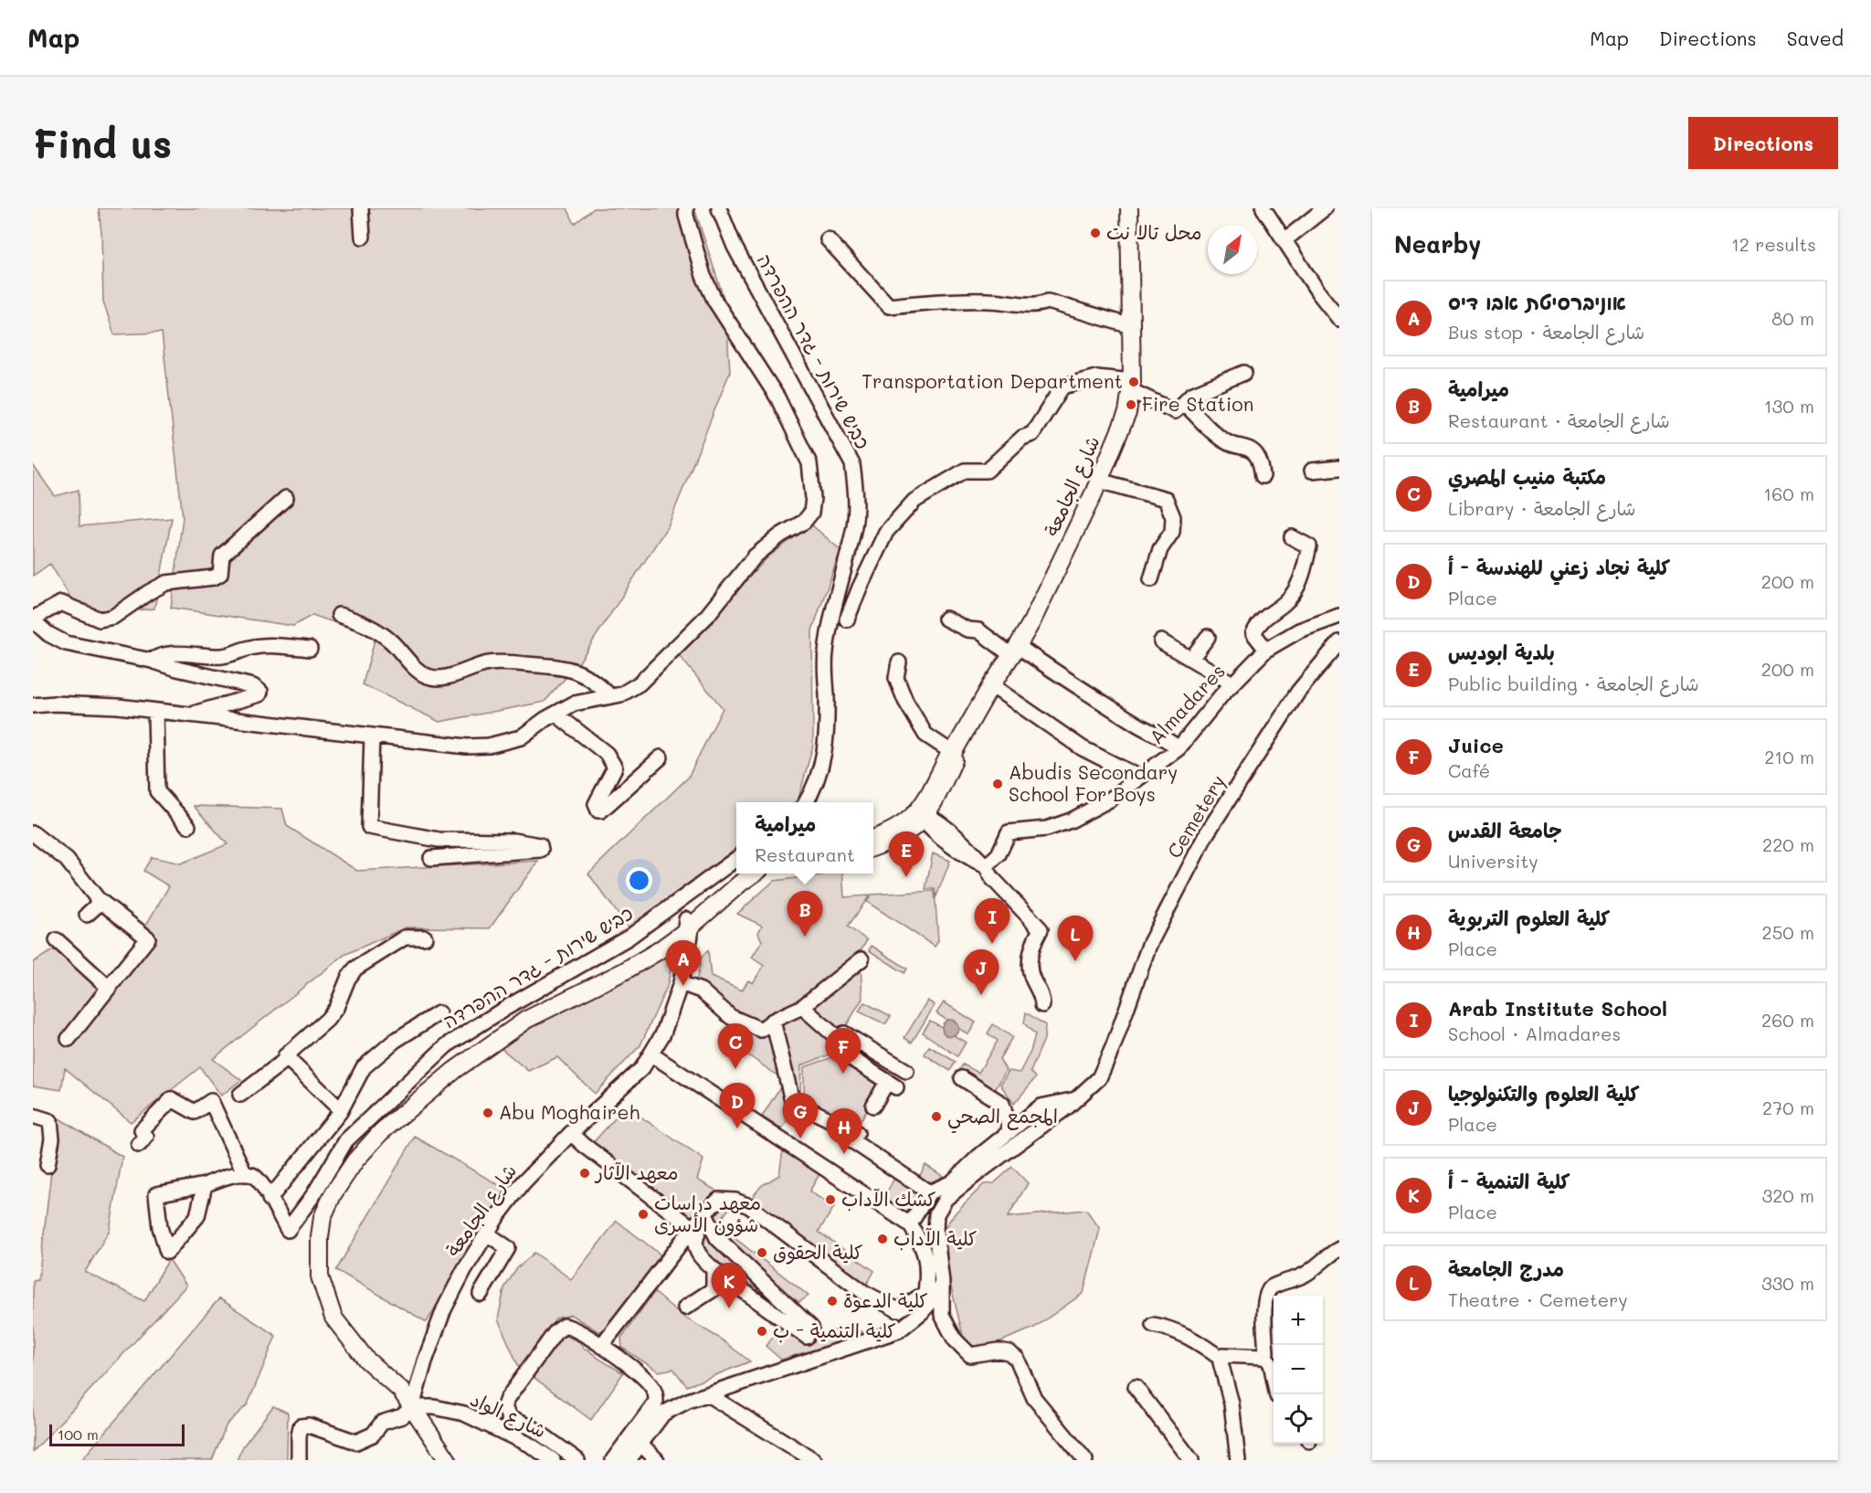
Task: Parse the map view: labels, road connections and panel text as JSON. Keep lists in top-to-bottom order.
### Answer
{
  "streets": {
    "main road": ["شارع الجامعة"],
    "street": [
      "כביש שירות - גדר ההפרדה",
      "Almadares",
      "Cemetery",
      "شارع الواد"
    ]
  },
  "crossings": [
    ["شارع الجامعة", "شارع الواد"]
  ],
  "places": [
    "محل تالا نت",
    "Transportation Department",
    "Fire Station",
    "Abudis Secondary School For Boys",
    "Abu Moghaireh",
    "المجمع الصحي",
    "معهد الآثار",
    "كشك الآداب",
    "معهد دراسات شؤون الأسرى",
    "كلية الآداب",
    "كلية الحقوق",
    "كلية الدعوة",
    "كلية التنمية - ب"
  ],
  "scale_bar": "100 m",
  "north": "top right",
  "page": {
    "header": "Map",
    "nav": ["Map", "Directions", "Saved"],
    "buttons": "Directions",
    "title": "Find us",
    "heading": ["Nearby", "12 results"],
    "list": [
      {
        "mark": "A",
        "name": "אוניברסיטת אבו דיס",
        "note": "Bus stop · شارع الجامعة",
        "value": "80 m"
      },
      {
        "mark": "B",
        "name": "ميرامية",
        "note": "Restaurant · شارع الجامعة",
        "value": "130 m"
      },
      {
        "mark": "C",
        "name": "مكتبة منيب المصري",
        "note": "Library · شارع الجامعة",
        "value": "160 m"
      },
      {
        "mark": "D",
        "name": "كلية نجاد زعني للهندسة - أ",
        "note": "Place",
        "value": "200 m"
      },
      {
        "mark": "E",
        "name": "بلدية ابوديس",
        "note": "Public building · شارع الجامعة",
        "value": "200 m"
      },
      {
        "mark": "F",
        "name": "Juice",
        "note": "Café",
        "value": "210 m"
      },
      {
        "mark": "G",
        "name": "جامعة القدس",
        "note": "University",
        "value": "220 m"
      },
      {
        "mark": "H",
        "name": "كلية العلوم التربوية",
        "note": "Place",
        "value": "250 m"
      },
      {
        "mark": "I",
        "name": "Arab Institute School",
        "note": "School · Almadares",
        "value": "260 m"
      },
      {
        "mark": "J",
        "name": "كلية العلوم والتكنولوجيا",
        "note": "Place",
        "value": "270 m"
      },
      {
        "mark": "K",
        "name": "كلية التنمية - أ",
        "note": "Place",
        "value": "320 m"
      },
      {
        "mark": "L",
        "name": "مدرج الجامعة",
        "note": "Theatre · Cemetery",
        "value": "330 m"
      }
    ],
    "popup": ["ميرامية", "Restaurant"],
    "pins": [
      "E",
      "B",
      "I",
      "L",
      "A",
      "J",
      "C",
      "F",
      "D",
      "G",
      "H",
      "K"
    ],
    "map_buttons": ["+", "−"],
    "scale": "100 m"
  }
}
